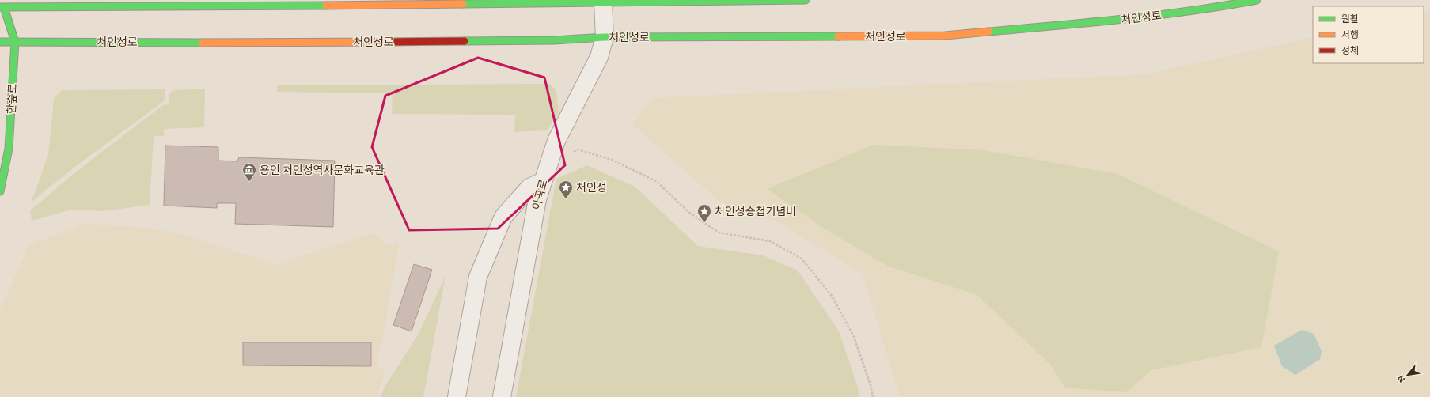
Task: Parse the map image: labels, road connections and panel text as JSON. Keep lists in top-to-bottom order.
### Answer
{
  "streets": {
    "main road": ["처인성로", "한숲로"],
    "street": ["아곡로"]
  },
  "crossings": [
    ["처인성로", "한숲로"],
    ["처인성로", "아곡로"]
  ],
  "places": {
    "museum": ["용인 처인성역사문화교육관"],
    "place": ["처인성", "처인성승첩기념비"]
  },
  "legend": ["원활", "서행", "정체"],
  "north": "bottom left"
}
